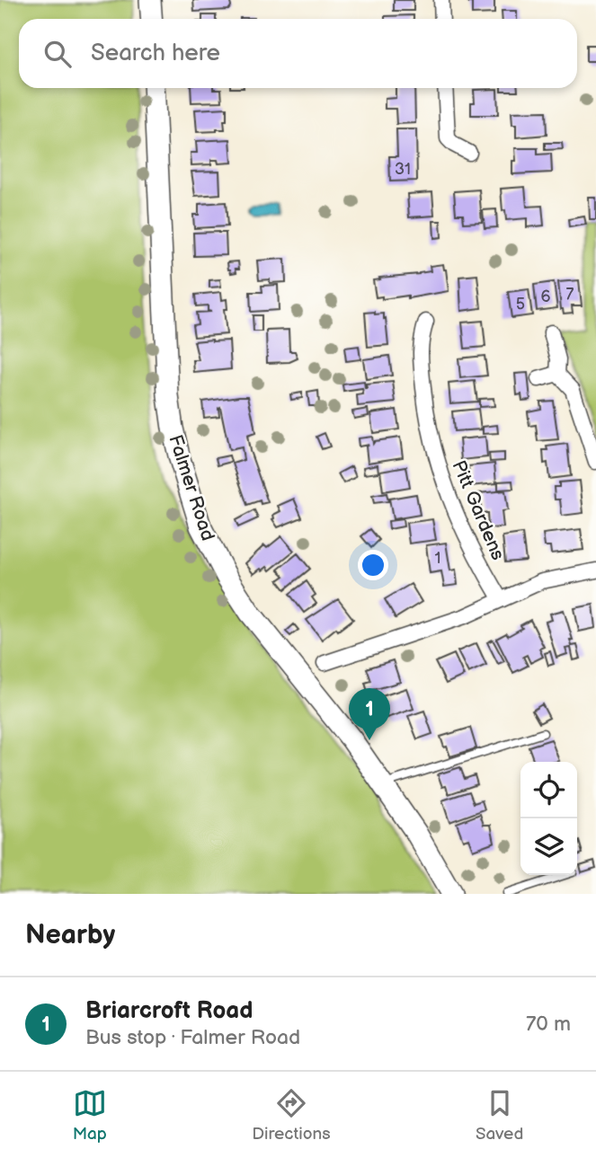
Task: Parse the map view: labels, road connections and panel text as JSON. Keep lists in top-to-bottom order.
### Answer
{
  "streets": {
    "main road": ["Falmer Road"],
    "street": ["Pitt Gardens"]
  },
  "house_numbers": [
    "31",
    "7",
    "6",
    "5",
    "1"
  ],
  "page": {
    "search": "Search here",
    "pins": "1",
    "heading": "Nearby",
    "list": [
      {
        "mark": "1",
        "name": "Briarcroft Road",
        "note": "Bus stop · Falmer Road",
        "value": "70 m"
      }
    ],
    "nav": ["Map", "Directions", "Saved"]
  }
}
